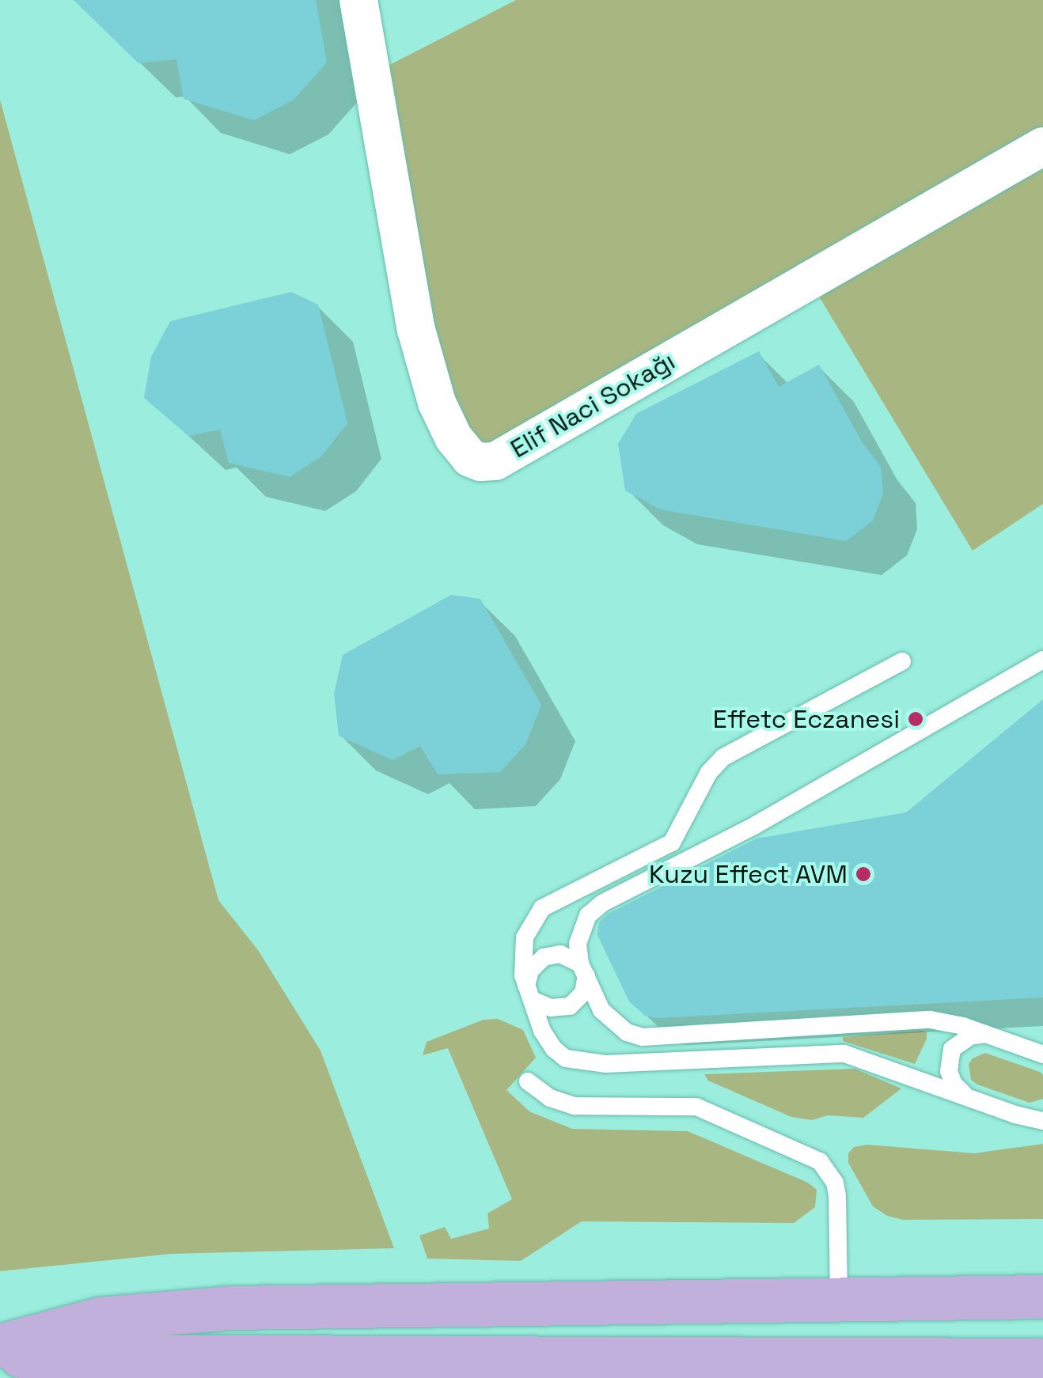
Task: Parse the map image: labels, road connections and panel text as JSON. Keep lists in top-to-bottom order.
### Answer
{
  "streets": {
    "street": ["Elif Naci Sokağı"]
  },
  "places": ["Effetc Eczanesi", "Kuzu Effect AVM"]
}
